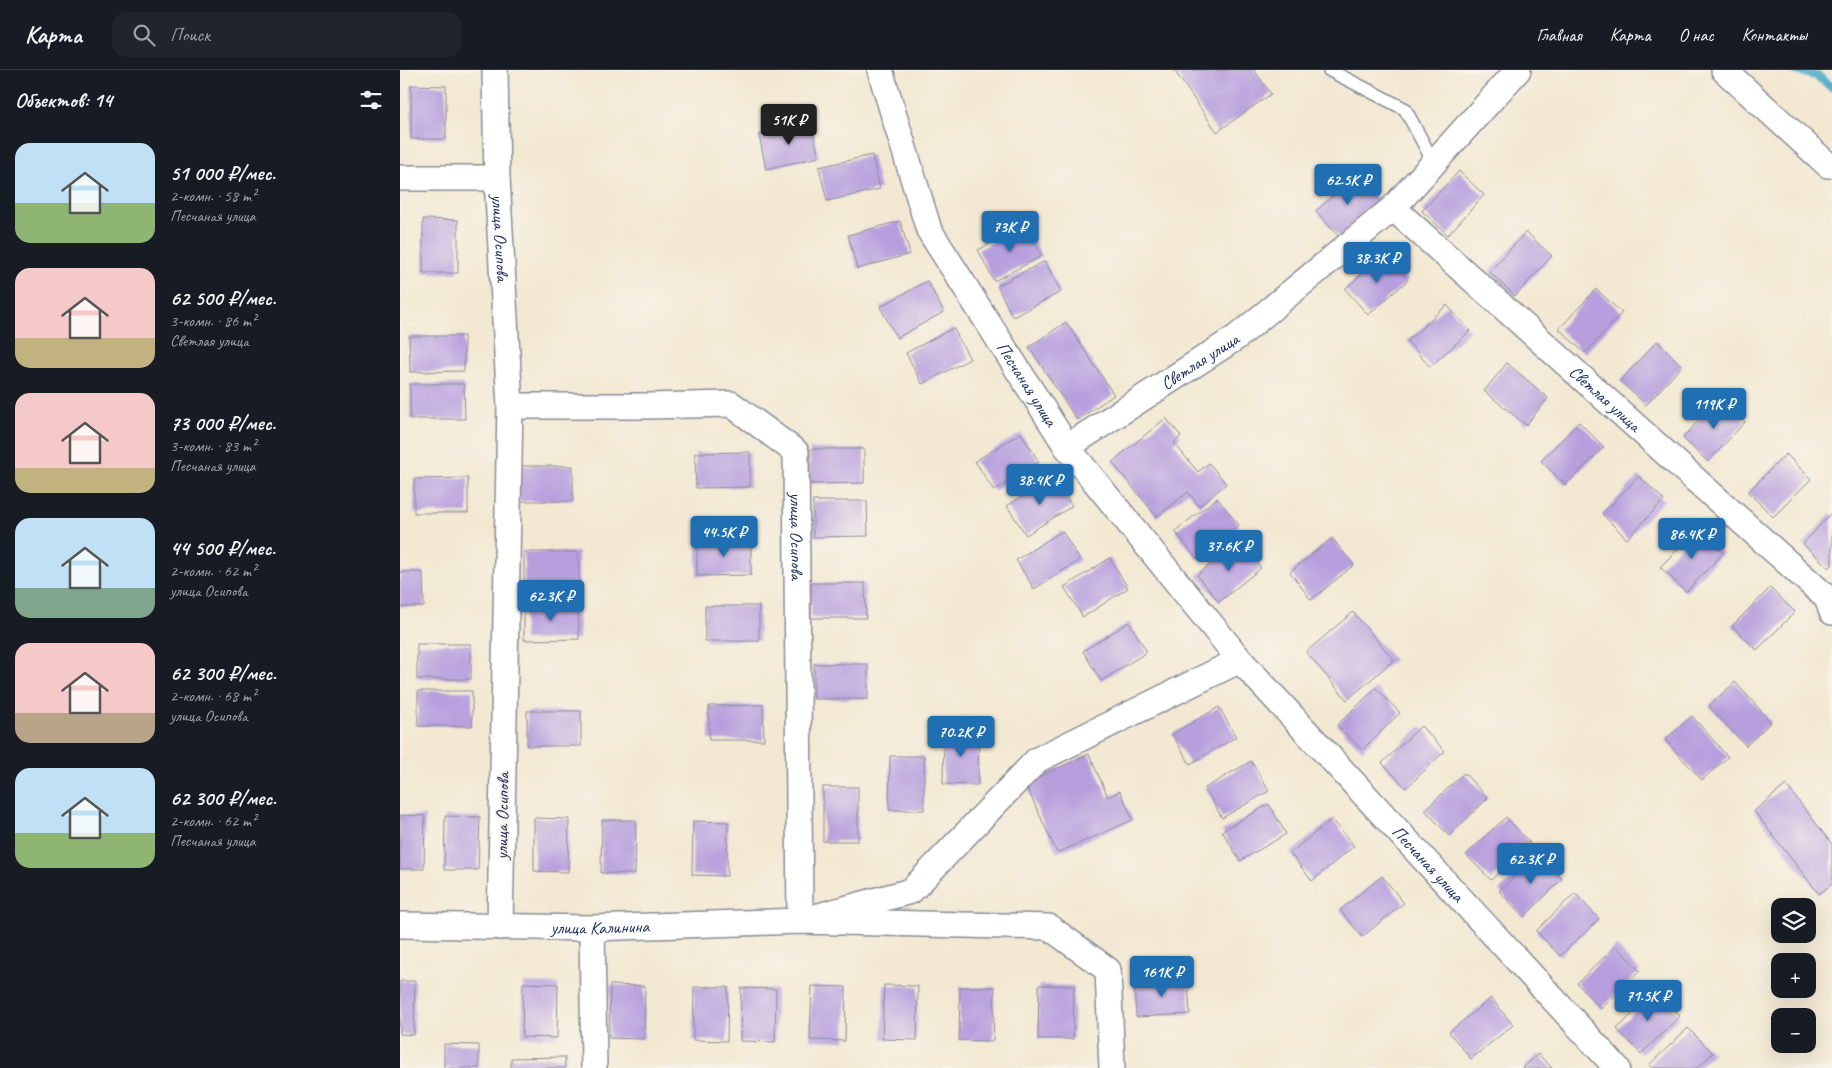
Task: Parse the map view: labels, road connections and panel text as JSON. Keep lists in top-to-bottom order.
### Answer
{
  "streets": {
    "street": [
      "улица Осипова",
      "Светлая улица",
      "Песчаная улица",
      "улица Калинина"
    ]
  },
  "crossings": [
    ["улица Осипова", "улица Калинина"],
    ["Светлая улица", "Песчаная улица"],
    ["Песчаная улица", "улица Калинина"]
  ],
  "page": {
    "header": "Карта",
    "search": "Поиск",
    "nav": [
      "Главная",
      "Карта",
      "О нас",
      "Контакты"
    ],
    "heading": "Объектов: 14",
    "price": [
      "51K ₽",
      "62.5K ₽",
      "73K ₽",
      "38.3K ₽",
      "119K ₽",
      "38.4K ₽",
      "44.5K ₽",
      "86.4K ₽",
      "37.6K ₽",
      "62.3K ₽",
      "70.2K ₽",
      "62.3K ₽",
      "161K ₽",
      "71.5K ₽"
    ],
    "list": [
      {
        "name": "51 000 ₽/мес.",
        "note": "2-комн. · 58 m² · Песчаная улица"
      },
      {
        "name": "62 500 ₽/мес.",
        "note": "3-комн. · 86 m² · Светлая улица"
      },
      {
        "name": "73 000 ₽/мес.",
        "note": "3-комн. · 83 m² · Песчаная улица"
      },
      {
        "name": "44 500 ₽/мес.",
        "note": "2-комн. · 62 m² · улица Осипова"
      },
      {
        "name": "62 300 ₽/мес.",
        "note": "2-комн. · 68 m² · улица Осипова"
      },
      {
        "name": "62 300 ₽/мес.",
        "note": "2-комн. · 62 m² · Песчаная улица"
      }
    ],
    "map_buttons": ["+", "−"]
  }
}
